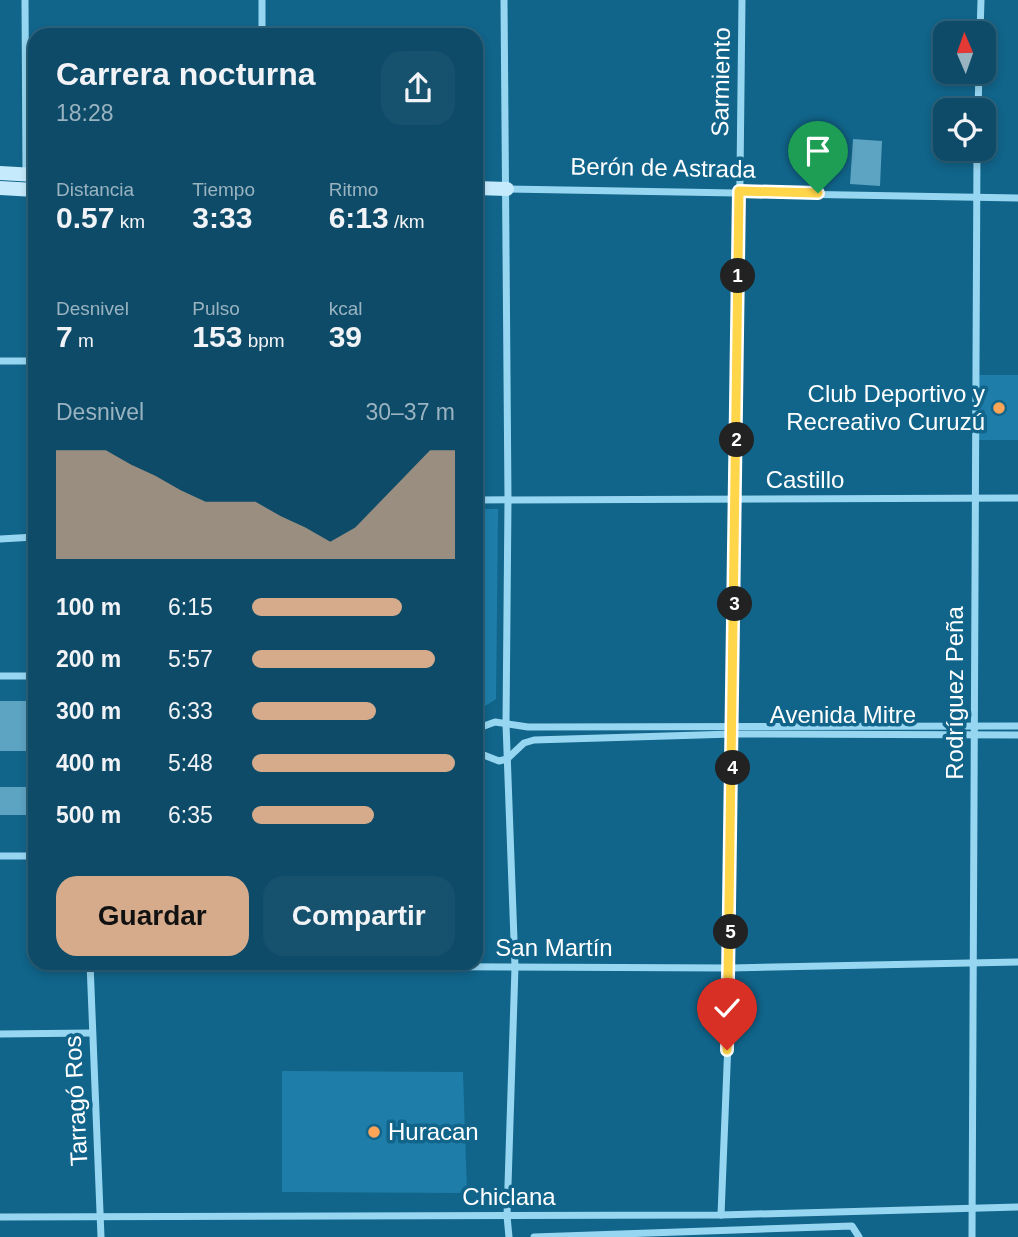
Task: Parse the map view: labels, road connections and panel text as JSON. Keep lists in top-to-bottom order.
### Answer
{
  "streets": {
    "street": [
      "Sarmiento",
      "Berón de Astrada",
      "Castillo",
      "Rodríguez Peña",
      "Avenida Mitre",
      "San Martín",
      "Tarragó Ros",
      "Chiclana"
    ]
  },
  "crossings": [
    ["Sarmiento", "Berón de Astrada"],
    ["Sarmiento", "Castillo"],
    ["Sarmiento", "Avenida Mitre"],
    ["Sarmiento", "San Martín"],
    ["Sarmiento", "Chiclana"],
    ["Berón de Astrada", "Rodríguez Peña"],
    ["Castillo", "Rodríguez Peña"],
    ["Rodríguez Peña", "Avenida Mitre"],
    ["Rodríguez Peña", "San Martín"],
    ["Rodríguez Peña", "Chiclana"],
    ["Tarragó Ros", "Chiclana"]
  ],
  "places": ["Club Deportivo y Recreativo Curuzú", "Huracan"],
  "north": "top",
  "page": {
    "heading": ["Carrera nocturna", "18:28"],
    "stats": [
      ["Distancia", "0.57 km"],
      ["Tiempo", "3:33"],
      ["Ritmo", "6:13 /km"],
      ["Desnivel", "7 m"],
      ["Pulso", "153 bpm"],
      ["kcal", "39"]
    ],
    "pins": [
      "1",
      "2",
      "3",
      "4",
      "5"
    ],
    "chart": ["Desnivel", "30–37 m"],
    "list": [
      {
        "name": "100 m",
        "note": "6:15"
      },
      {
        "name": "200 m",
        "note": "5:57"
      },
      {
        "name": "300 m",
        "note": "6:33"
      },
      {
        "name": "400 m",
        "note": "5:48"
      },
      {
        "name": "500 m",
        "note": "6:35"
      }
    ],
    "buttons": ["Guardar", "Compartir"]
  }
}
